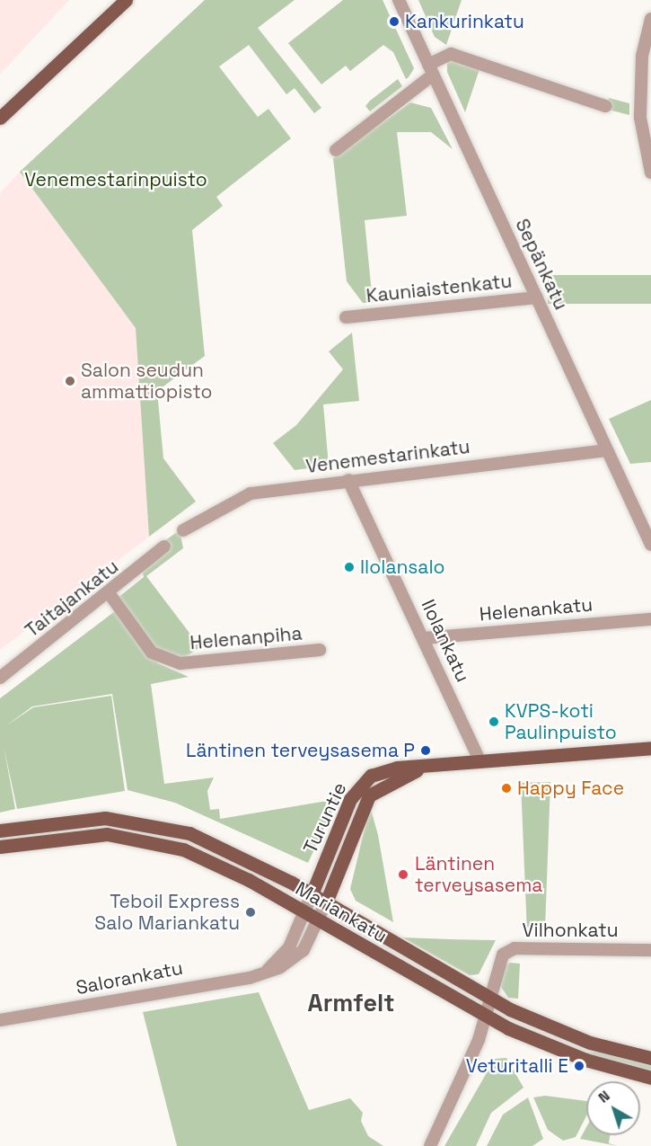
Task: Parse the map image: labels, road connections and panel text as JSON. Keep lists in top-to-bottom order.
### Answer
{
  "streets": {
    "main road": ["Turuntie", "Mariankatu"],
    "street": [
      "Sepänkatu",
      "Kauniaistenkatu",
      "Venemestarinkatu",
      "Taitajankatu",
      "Helenankatu",
      "Helenanpiha",
      "Ilolankatu",
      "Vilhonkatu",
      "Salorankatu"
    ]
  },
  "crossings": [
    ["Sepänkatu", "Kauniaistenkatu"],
    ["Sepänkatu", "Venemestarinkatu"],
    ["Venemestarinkatu", "Ilolankatu"],
    ["Taitajankatu", "Helenanpiha"],
    ["Helenankatu", "Ilolankatu"],
    ["Ilolankatu", "Turuntie"],
    ["Turuntie", "Mariankatu"],
    ["Turuntie", "Salorankatu"],
    ["Mariankatu", "Vilhonkatu"],
    ["Mariankatu", "Salorankatu"]
  ],
  "districts": ["Armfelt"],
  "parks": ["Venemestarinpuisto"],
  "places": [
    "Kankurinkatu",
    "Salon seudun ammattiopisto",
    "Ilolansalo",
    "KVPS-koti Paulinpuisto",
    "Läntinen terveysasema P",
    "Happy Face",
    "Läntinen terveysasema",
    "Teboil Express Salo Mariankatu",
    "Veturitalli E"
  ],
  "north": "top left"
}
